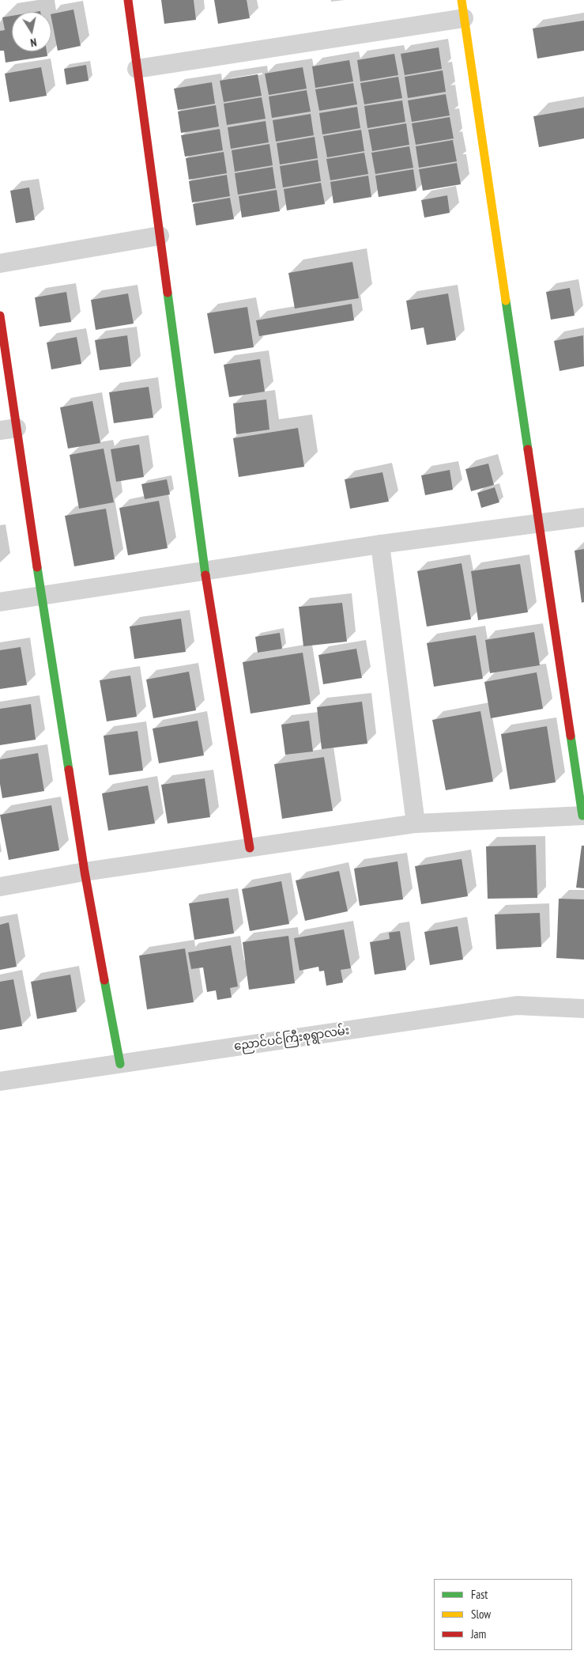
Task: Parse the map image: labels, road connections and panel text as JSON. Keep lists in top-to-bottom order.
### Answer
{
  "streets": {
    "street": ["ညောင်ပင်ကြီးစုရွာလမ်း"]
  },
  "legend": ["Fast", "Slow", "Jam"],
  "north": "bottom"
}
